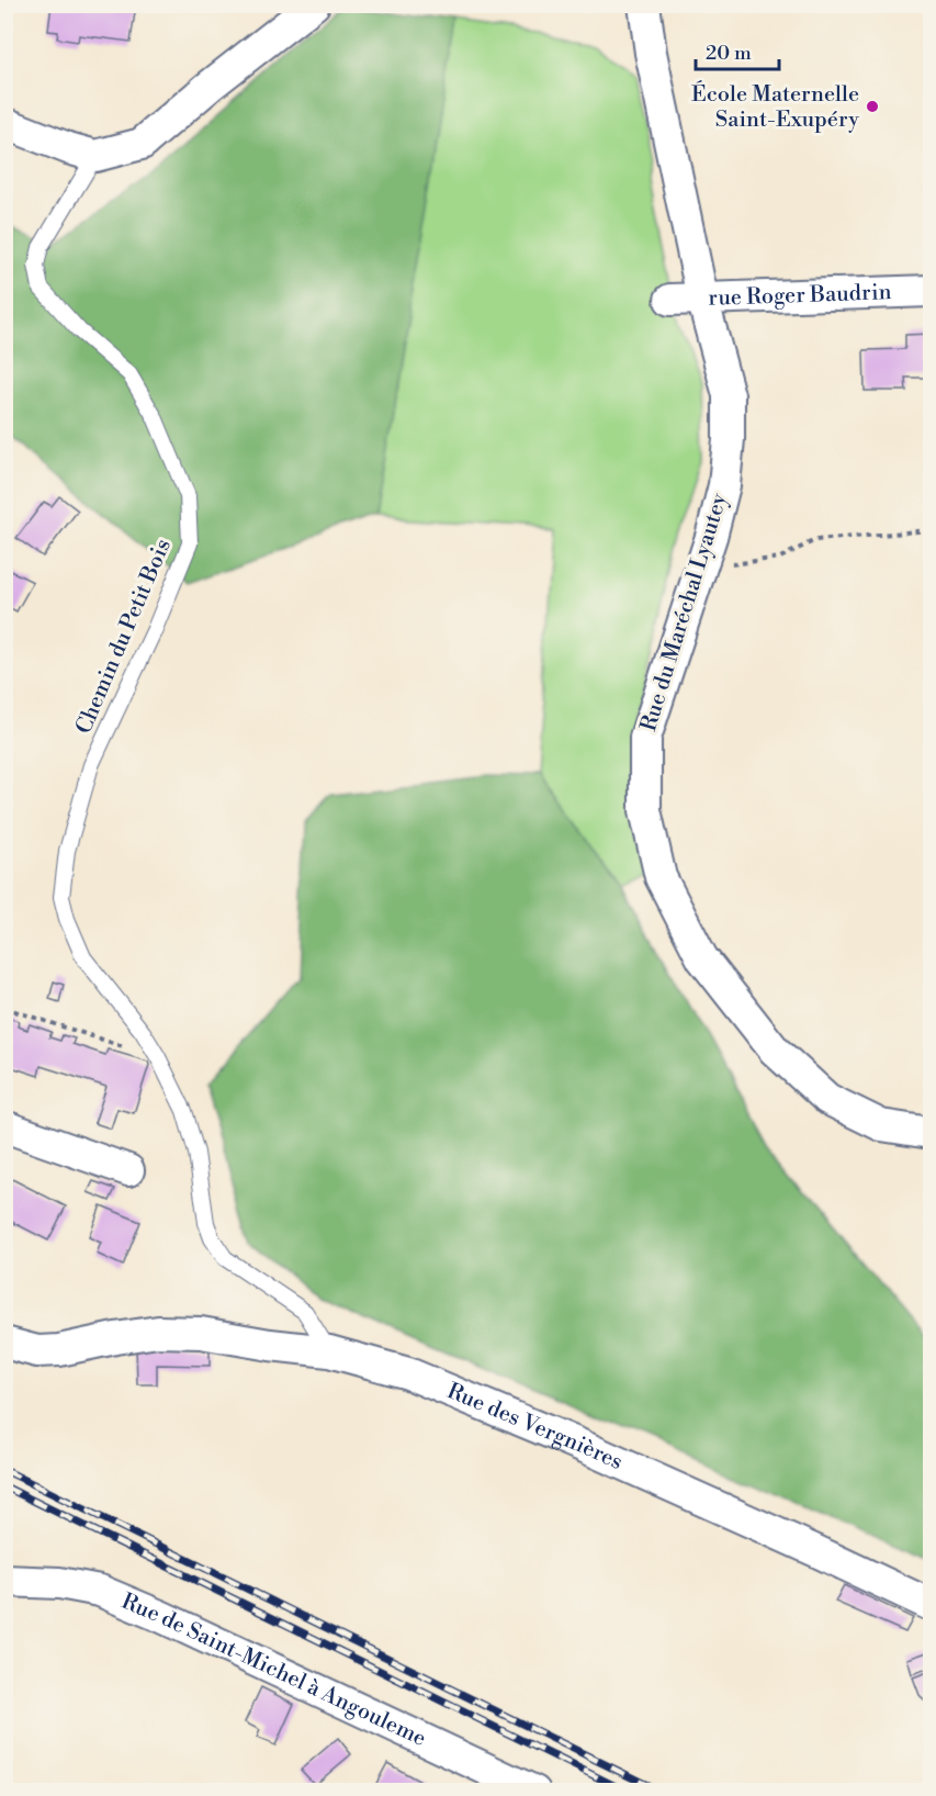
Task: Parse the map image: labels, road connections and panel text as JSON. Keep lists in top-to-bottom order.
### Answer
{
  "streets": {
    "street": [
      "rue Roger Baudrin",
      "Rue du Maréchal Lyautey",
      "Rue des Vergnières",
      "Rue de Saint-Michel à Angouleme"
    ],
    "lane": ["Chemin du Petit Bois"]
  },
  "crossings": [
    ["rue Roger Baudrin", "Rue du Maréchal Lyautey"],
    ["Chemin du Petit Bois", "Rue des Vergnières"]
  ],
  "places": ["École Maternelle Saint-Exupéry"],
  "scale_bar": "20 m"
}
